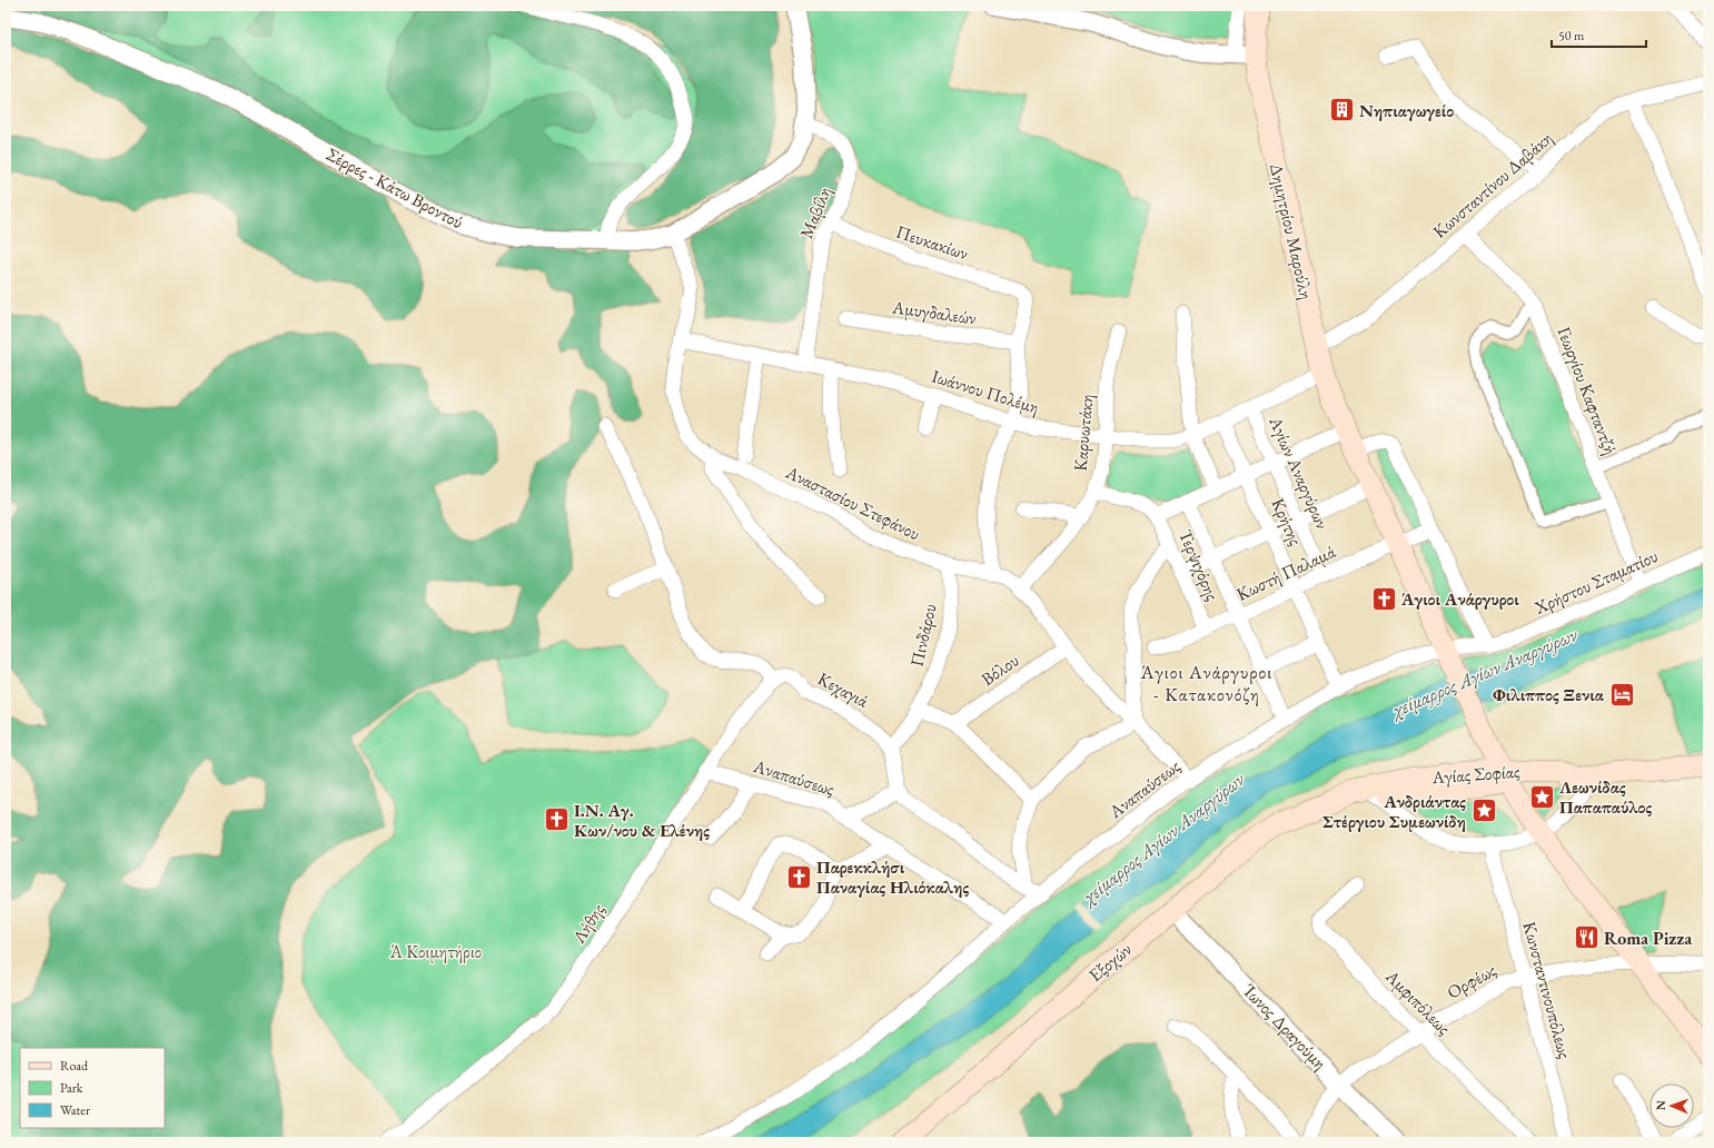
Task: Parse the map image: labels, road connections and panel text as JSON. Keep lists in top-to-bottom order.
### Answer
{
  "streets": {
    "main road": ["Δημητρίου Μαρούλη", "Αγίας Σοφίας", "Εξοχών"],
    "street": [
      "Κωνσταντίνου Δαβάκη",
      "Σέρρες - Κάτω Βροντού",
      "Μαβίλη",
      "Πευκακίων",
      "Αμυγδαλεών",
      "Γεωργίου Καφταντζή",
      "Ιωάννου Πολέμη",
      "Καρυωτάκη",
      "Αγίων Αναργύρων",
      "Αναστασίου Στεφάνου",
      "Κρήτης",
      "Τερψιχόρης",
      "Κωστή Παλαμά",
      "Χρήστου Σταματίου",
      "Πινδάρου",
      "Βόλου",
      "Κεχαγιά",
      "Αναπαύσεως",
      "Λήθης",
      "Ορφέως",
      "Κωνσταντινουπόλεως",
      "Αμφιπόλεως",
      "Ίωνος Δραγούμη"
    ]
  },
  "crossings": [
    ["Κωνσταντίνου Δαβάκη", "Δημητρίου Μαρούλη"],
    ["Κωνσταντίνου Δαβάκη", "Γεωργίου Καφταντζή"],
    ["Σέρρες - Κάτω Βροντού", "Μαβίλη"],
    ["Σέρρες - Κάτω Βροντού", "Αναστασίου Στεφάνου"],
    ["Μαβίλη", "Πευκακίων"],
    ["Μαβίλη", "Ιωάννου Πολέμη"],
    ["Δημητρίου Μαρούλη", "Ιωάννου Πολέμη"],
    ["Δημητρίου Μαρούλη", "Κωστή Παλαμά"],
    ["Δημητρίου Μαρούλη", "Χρήστου Σταματίου"],
    ["Δημητρίου Μαρούλη", "Αναπαύσεως"],
    ["Πευκακίων", "Αμυγδαλεών"],
    ["Γεωργίου Καφταντζή", "Χρήστου Σταματίου"],
    ["Ιωάννου Πολέμη", "Καρυωτάκη"],
    ["Ιωάννου Πολέμη", "Αγίων Αναργύρων"],
    ["Ιωάννου Πολέμη", "Αναστασίου Στεφάνου"],
    ["Ιωάννου Πολέμη", "Κρήτης"],
    ["Καρυωτάκη", "Αναστασίου Στεφάνου"],
    ["Αγίων Αναργύρων", "Κωστή Παλαμά"],
    ["Αναστασίου Στεφάνου", "Πινδάρου"],
    ["Αναστασίου Στεφάνου", "Βόλου"],
    ["Αναστασίου Στεφάνου", "Αναπαύσεως"],
    ["Κρήτης", "Κωστή Παλαμά"],
    ["Κρήτης", "Αναπαύσεως"],
    ["Τερψιχόρης", "Κωστή Παλαμά"],
    ["Χρήστου Σταματίου", "Αναπαύσεως"],
    ["Πινδάρου", "Κεχαγιά"],
    ["Κεχαγιά", "Λήθης"],
    ["Αγίας Σοφίας", "Εξοχών"],
    ["Αναπαύσεως", "Λήθης"],
    ["Εξοχών", "Ίωνος Δραγούμη"],
    ["Ορφέως", "Κωνσταντινουπόλεως"],
    ["Ορφέως", "Αμφιπόλεως"],
    ["Ορφέως", "Ίωνος Δραγούμη"]
  ],
  "districts": ["Άγιοι Ανάργυροι - Κατακονόζη"],
  "water": ["χείμαρρος Αγίων Αναργύρων"],
  "parks": ["Ά Κοιμητήριο"],
  "places": {
    "building": ["Νηπιαγωγείο"],
    "church": ["Άγιοι Ανάργυροι", "Ι.Ν. Αγ. Κων/νου & Ελένης", "Παρεκκλήσι Παναγίας Ηλιόκαλης"],
    "hotel": ["Φιλιππος Ξενια"],
    "place": ["Λεωνίδας Παπαπαύλος", "Ανδριάντας Στέργιου Συμεωνίδη"],
    "restaurant": ["Roma Pizza"]
  },
  "legend": ["Road", "Park", "Water"],
  "scale_bar": "50 m",
  "north": "left"
}
